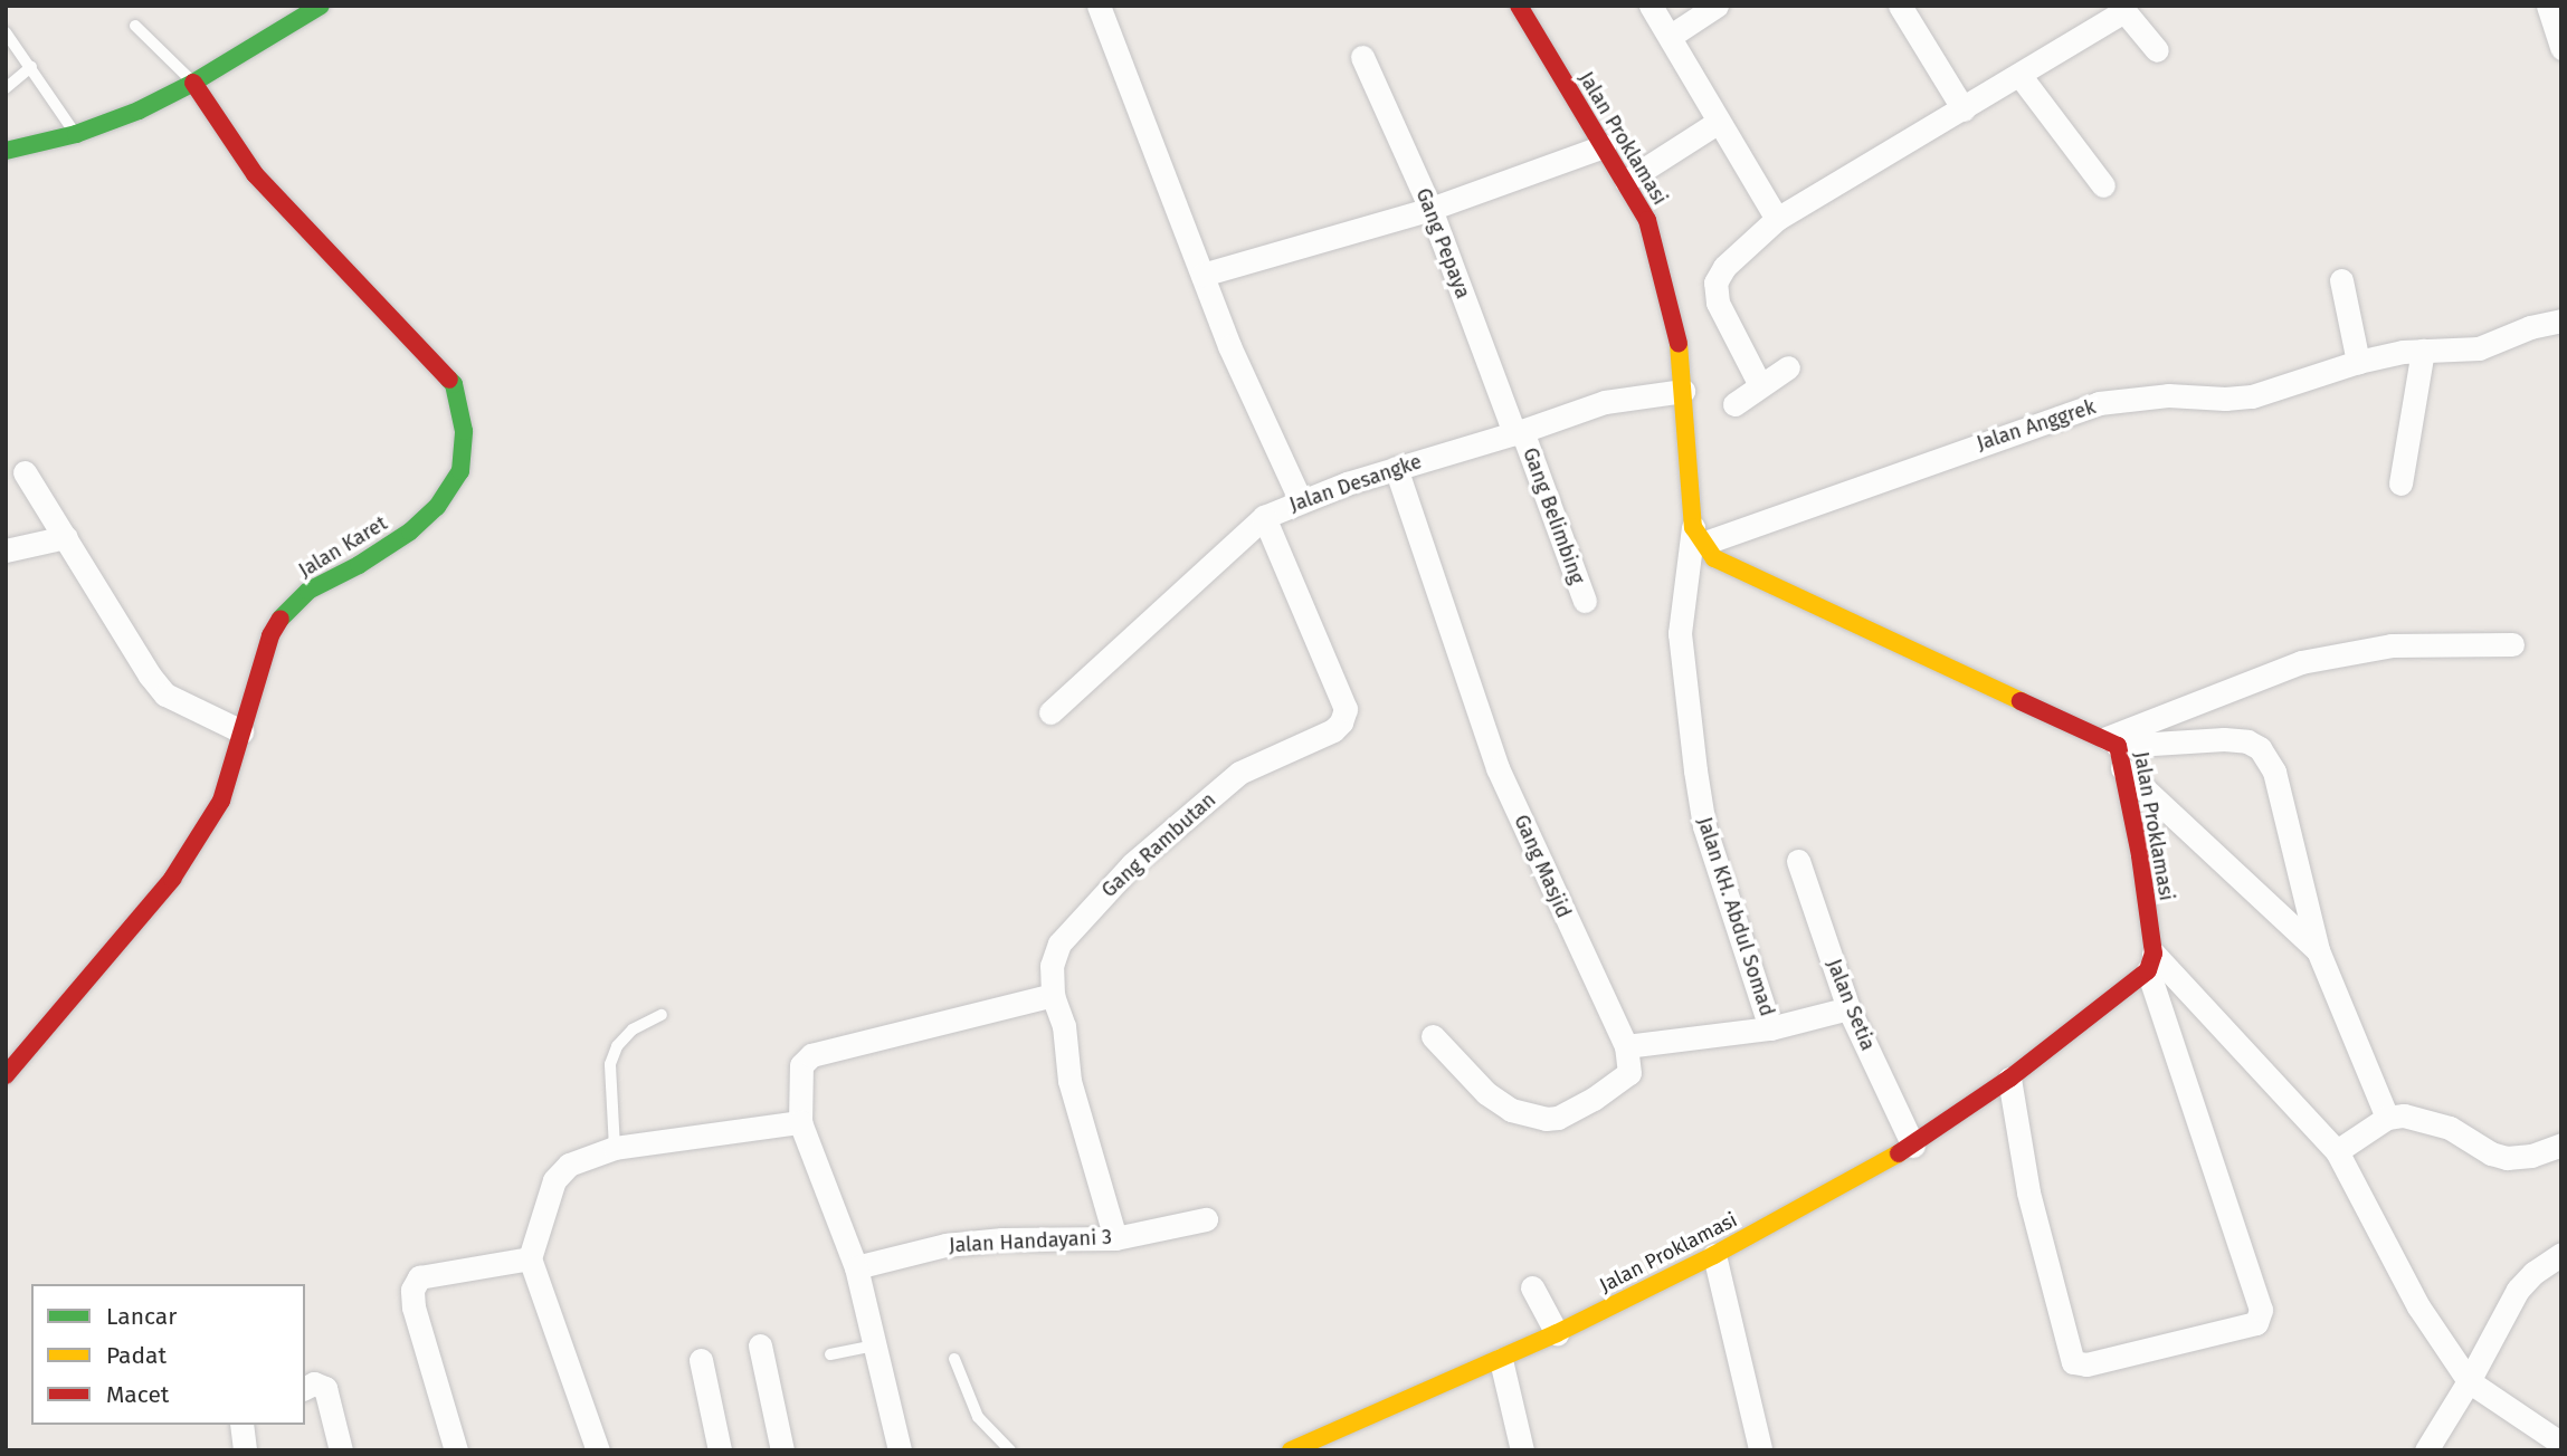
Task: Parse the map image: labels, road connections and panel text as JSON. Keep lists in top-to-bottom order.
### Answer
{
  "streets": {
    "main road": ["Jalan Proklamasi", "Jalan Karet"],
    "street": [
      "Gang Pepaya",
      "Jalan Anggrek",
      "Jalan Desangke",
      "Gang Belimbing",
      "Gang Rambutan",
      "Gang Masjid",
      "Jalan KH. Abdul Somad",
      "Jalan Setia",
      "Jalan Handayani 3"
    ]
  },
  "crossings": [
    ["Jalan Proklamasi", "Jalan Anggrek"],
    ["Jalan Proklamasi", "Jalan Desangke"],
    ["Jalan Proklamasi", "Jalan KH. Abdul Somad"],
    ["Jalan Proklamasi", "Jalan Setia"],
    ["Gang Pepaya", "Jalan Desangke"],
    ["Gang Pepaya", "Gang Belimbing"],
    ["Jalan Anggrek", "Jalan KH. Abdul Somad"],
    ["Jalan Desangke", "Gang Belimbing"],
    ["Jalan Desangke", "Gang Rambutan"],
    ["Jalan Desangke", "Gang Masjid"],
    ["Gang Rambutan", "Jalan Handayani 3"]
  ],
  "legend": ["Lancar", "Padat", "Macet"]
}
